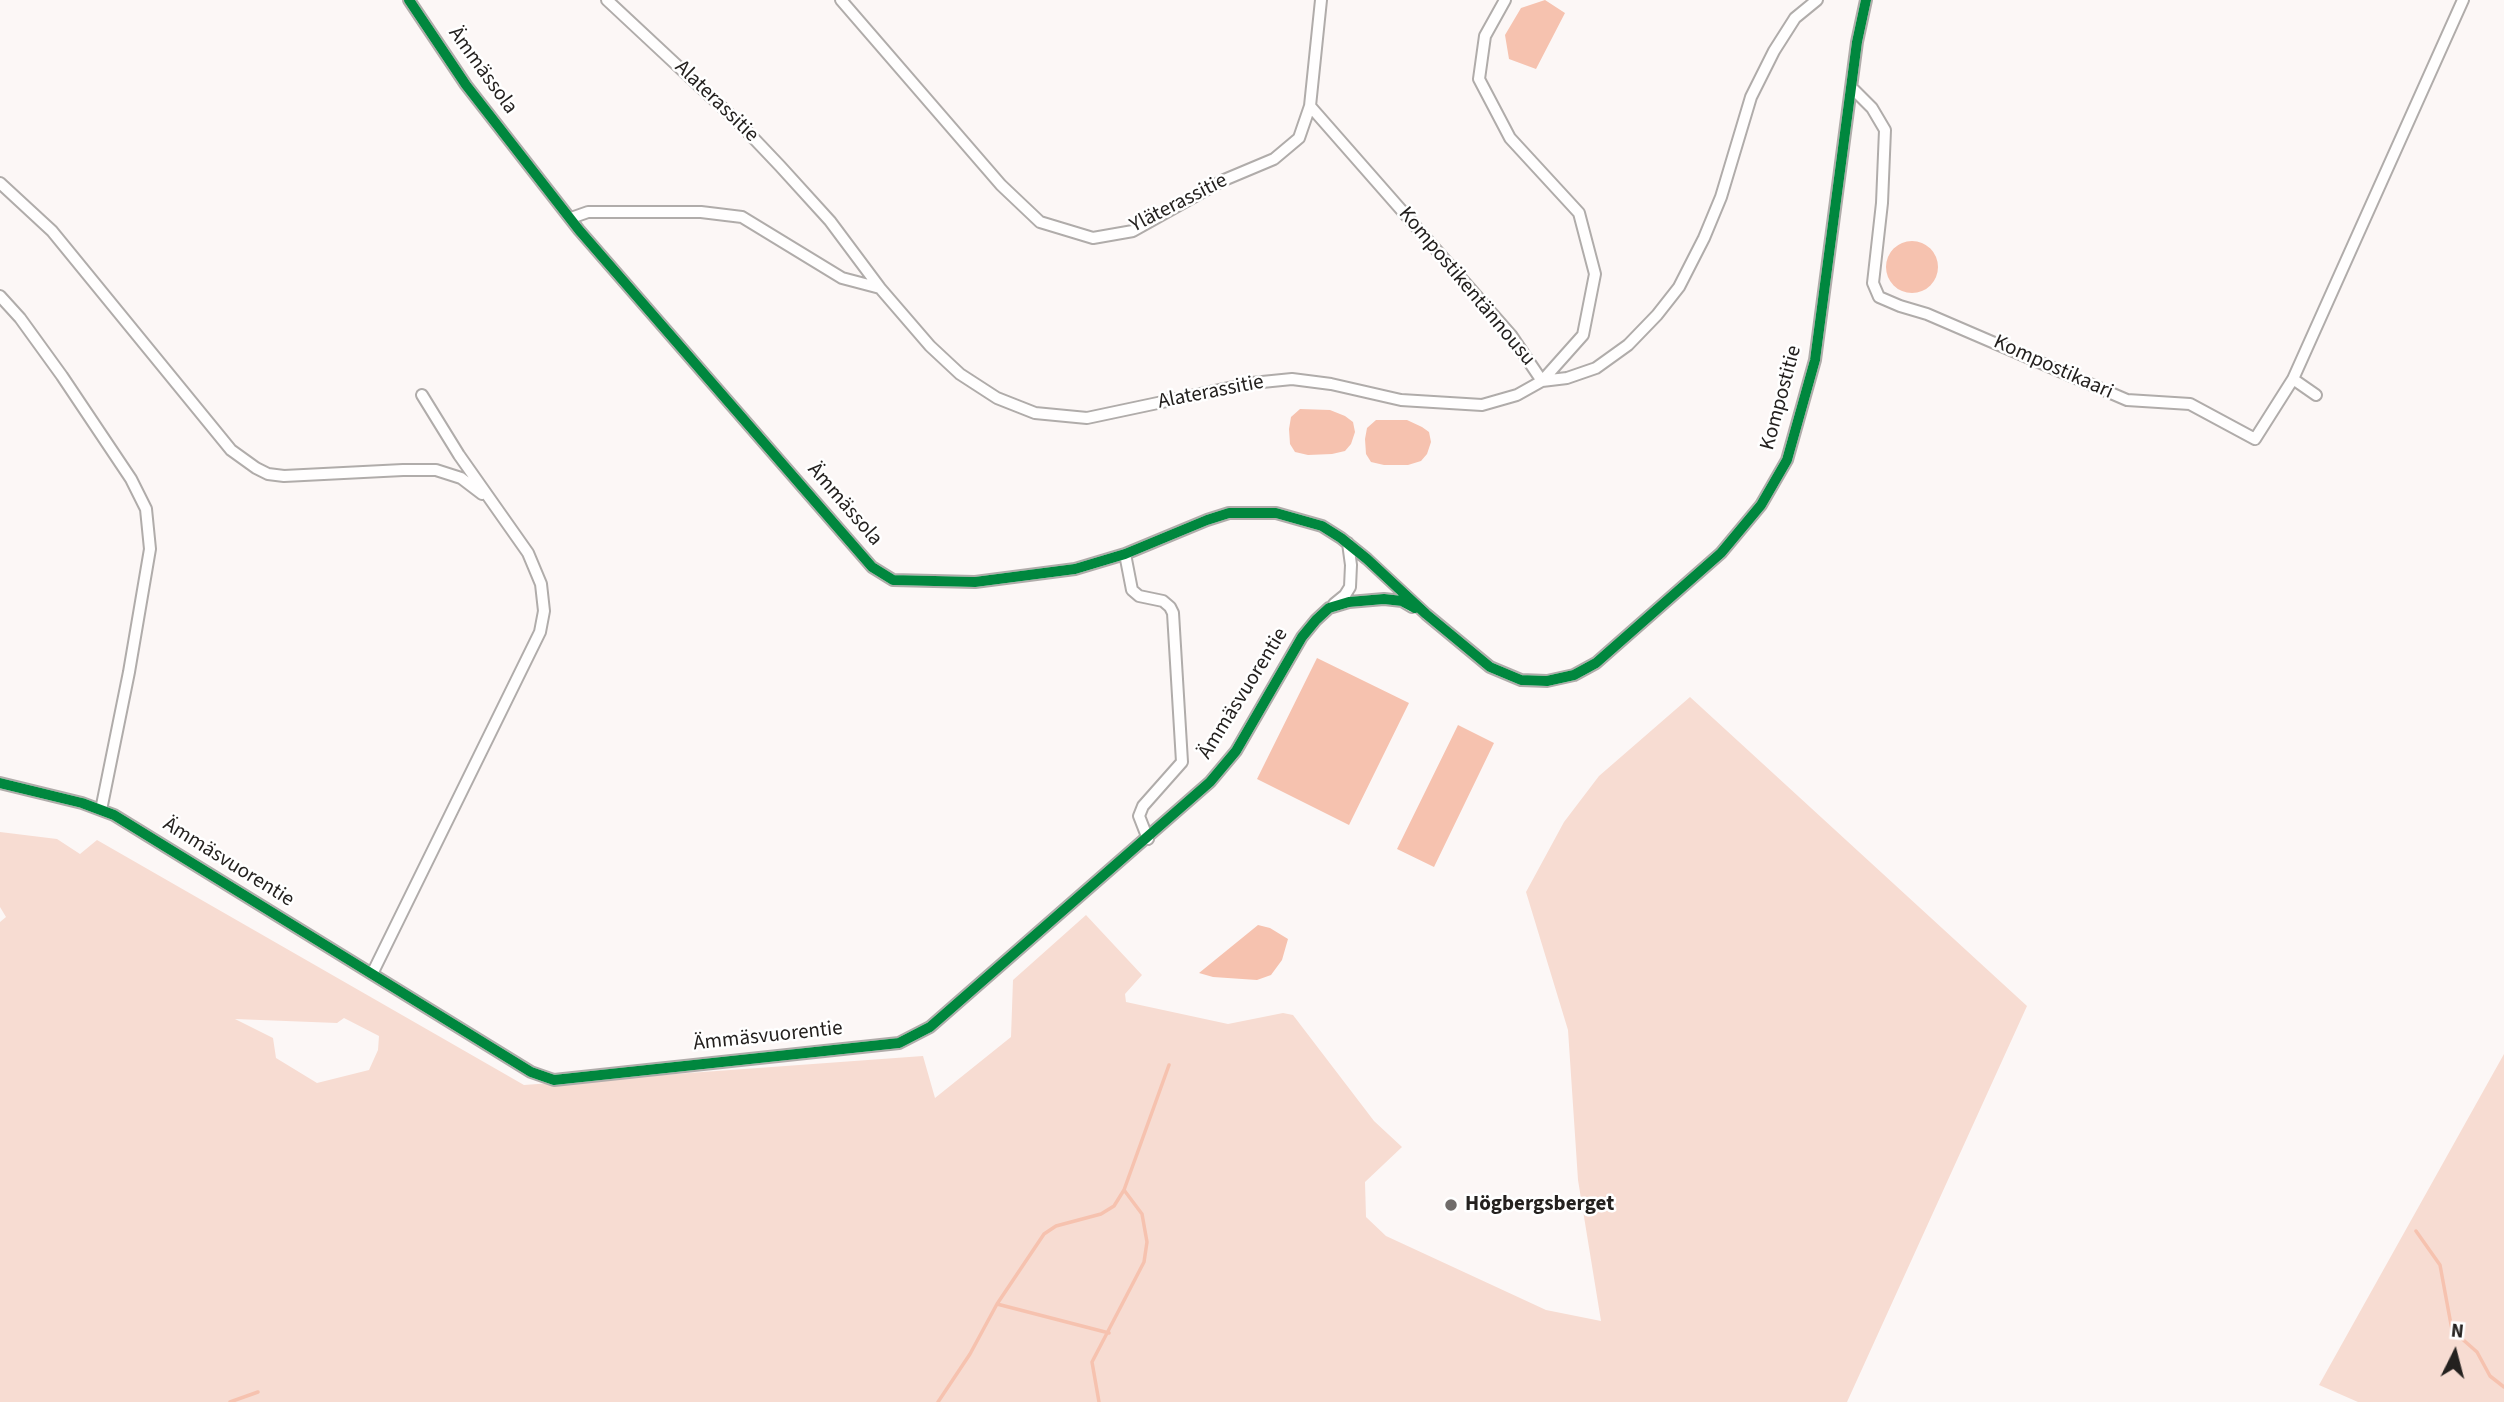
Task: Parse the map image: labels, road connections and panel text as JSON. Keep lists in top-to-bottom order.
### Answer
{
  "streets": {
    "street": [
      "Ämmässola",
      "Alaterassitie",
      "Yläterassitie",
      "Kompostikentännousu",
      "Kompostikaari",
      "Kompostitie",
      "Ämmäsvuorentie"
    ]
  },
  "crossings": [
    ["Ämmässola", "Kompostitie"],
    ["Ämmässola", "Ämmäsvuorentie"],
    ["Alaterassitie", "Kompostikentännousu"],
    ["Yläterassitie", "Kompostikentännousu"],
    ["Kompostikaari", "Kompostitie"]
  ],
  "places": ["Högbergsberget"],
  "north": "top"
}
